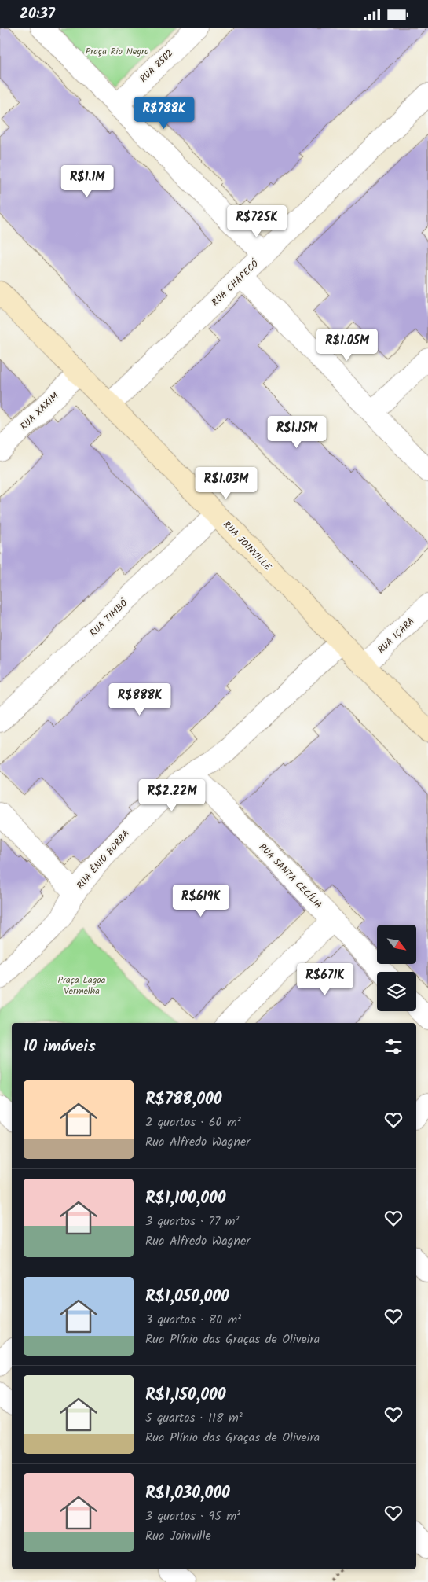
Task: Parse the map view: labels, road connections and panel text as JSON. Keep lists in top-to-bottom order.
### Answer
{
  "streets": {
    "street": [
      "RUA 8502",
      "RUA CHAPECÓ",
      "RUA XAXIM",
      "RUA JOINVILLE",
      "RUA TIMBÓ",
      "RUA IÇARA",
      "RUA ÊNIO BORBA",
      "RUA SANTA CECÍLIA"
    ]
  },
  "crossings": [
    ["RUA CHAPECÓ", "RUA JOINVILLE"],
    ["RUA XAXIM", "RUA JOINVILLE"],
    ["RUA JOINVILLE", "RUA TIMBÓ"],
    ["RUA JOINVILLE", "RUA IÇARA"],
    ["RUA JOINVILLE", "RUA ÊNIO BORBA"],
    ["RUA ÊNIO BORBA", "RUA SANTA CECÍLIA"]
  ],
  "parks": ["Praça Rio Negro", "Praça Lagoa Vermelha"],
  "north": "bottom right",
  "page": {
    "status": "20:37",
    "price": [
      "R$788K",
      "R$1.1M",
      "R$725K",
      "R$1.05M",
      "R$1.15M",
      "R$1.03M",
      "R$888K",
      "R$2.22M",
      "R$619K",
      "R$671K"
    ],
    "heading": "10 imóveis",
    "list": [
      {
        "name": "R$788,000",
        "note": "2 quartos · 60 m² · Rua Alfredo Wagner"
      },
      {
        "name": "R$1,100,000",
        "note": "3 quartos · 77 m² · Rua Alfredo Wagner"
      },
      {
        "name": "R$1,050,000",
        "note": "3 quartos · 80 m² · Rua Plínio das Graças de Oliveira"
      },
      {
        "name": "R$1,150,000",
        "note": "5 quartos · 118 m² · Rua Plínio das Graças de Oliveira"
      },
      {
        "name": "R$1,030,000",
        "note": "3 quartos · 95 m² · Rua Joinville"
      }
    ]
  }
}
